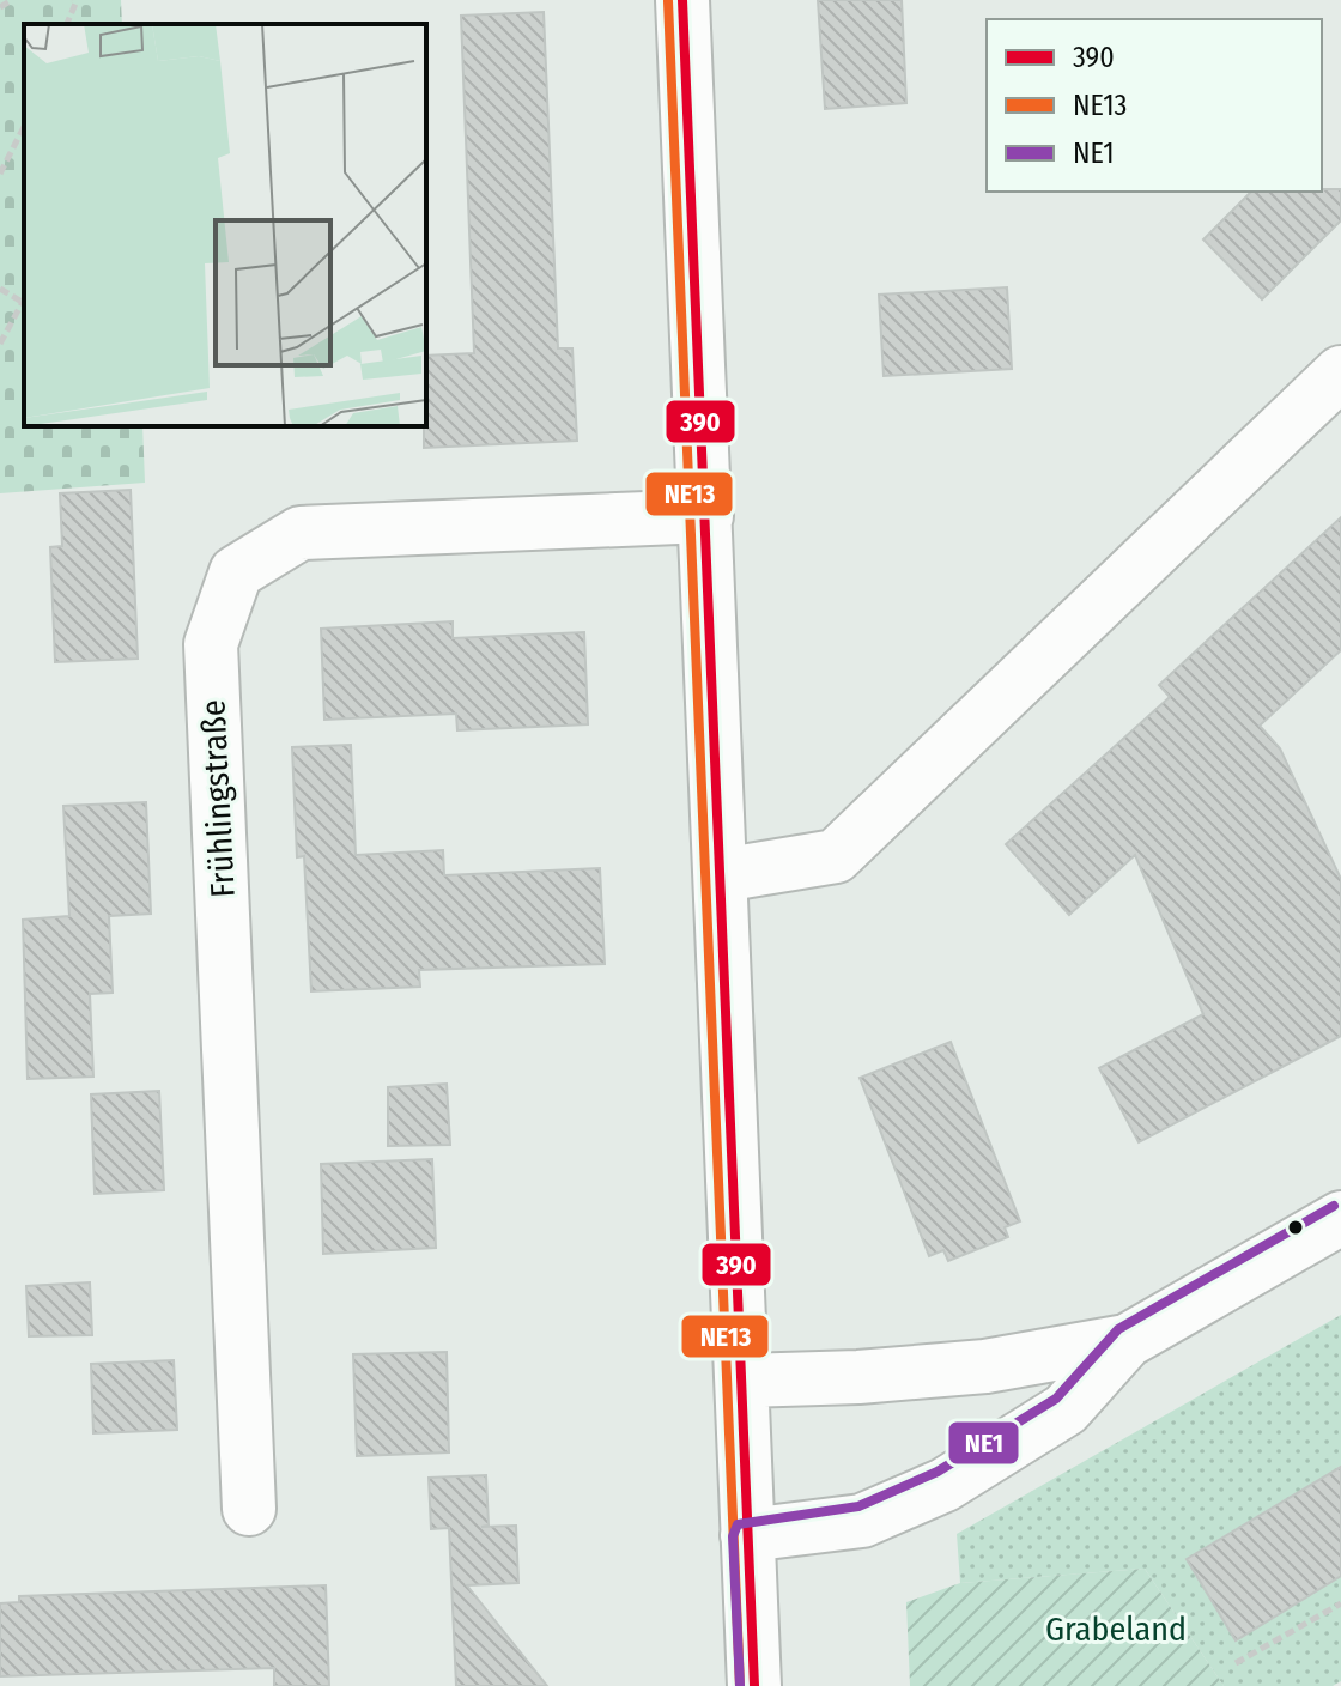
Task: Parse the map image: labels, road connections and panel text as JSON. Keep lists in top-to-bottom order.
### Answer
{
  "streets": {
    "street": ["Frühlingstraße"]
  },
  "parks": ["Grabeland"],
  "lines": ["transit line 390", "transit line NE13", "transit line NE1"],
  "legend": ["390", "NE13", "NE1"]
}
